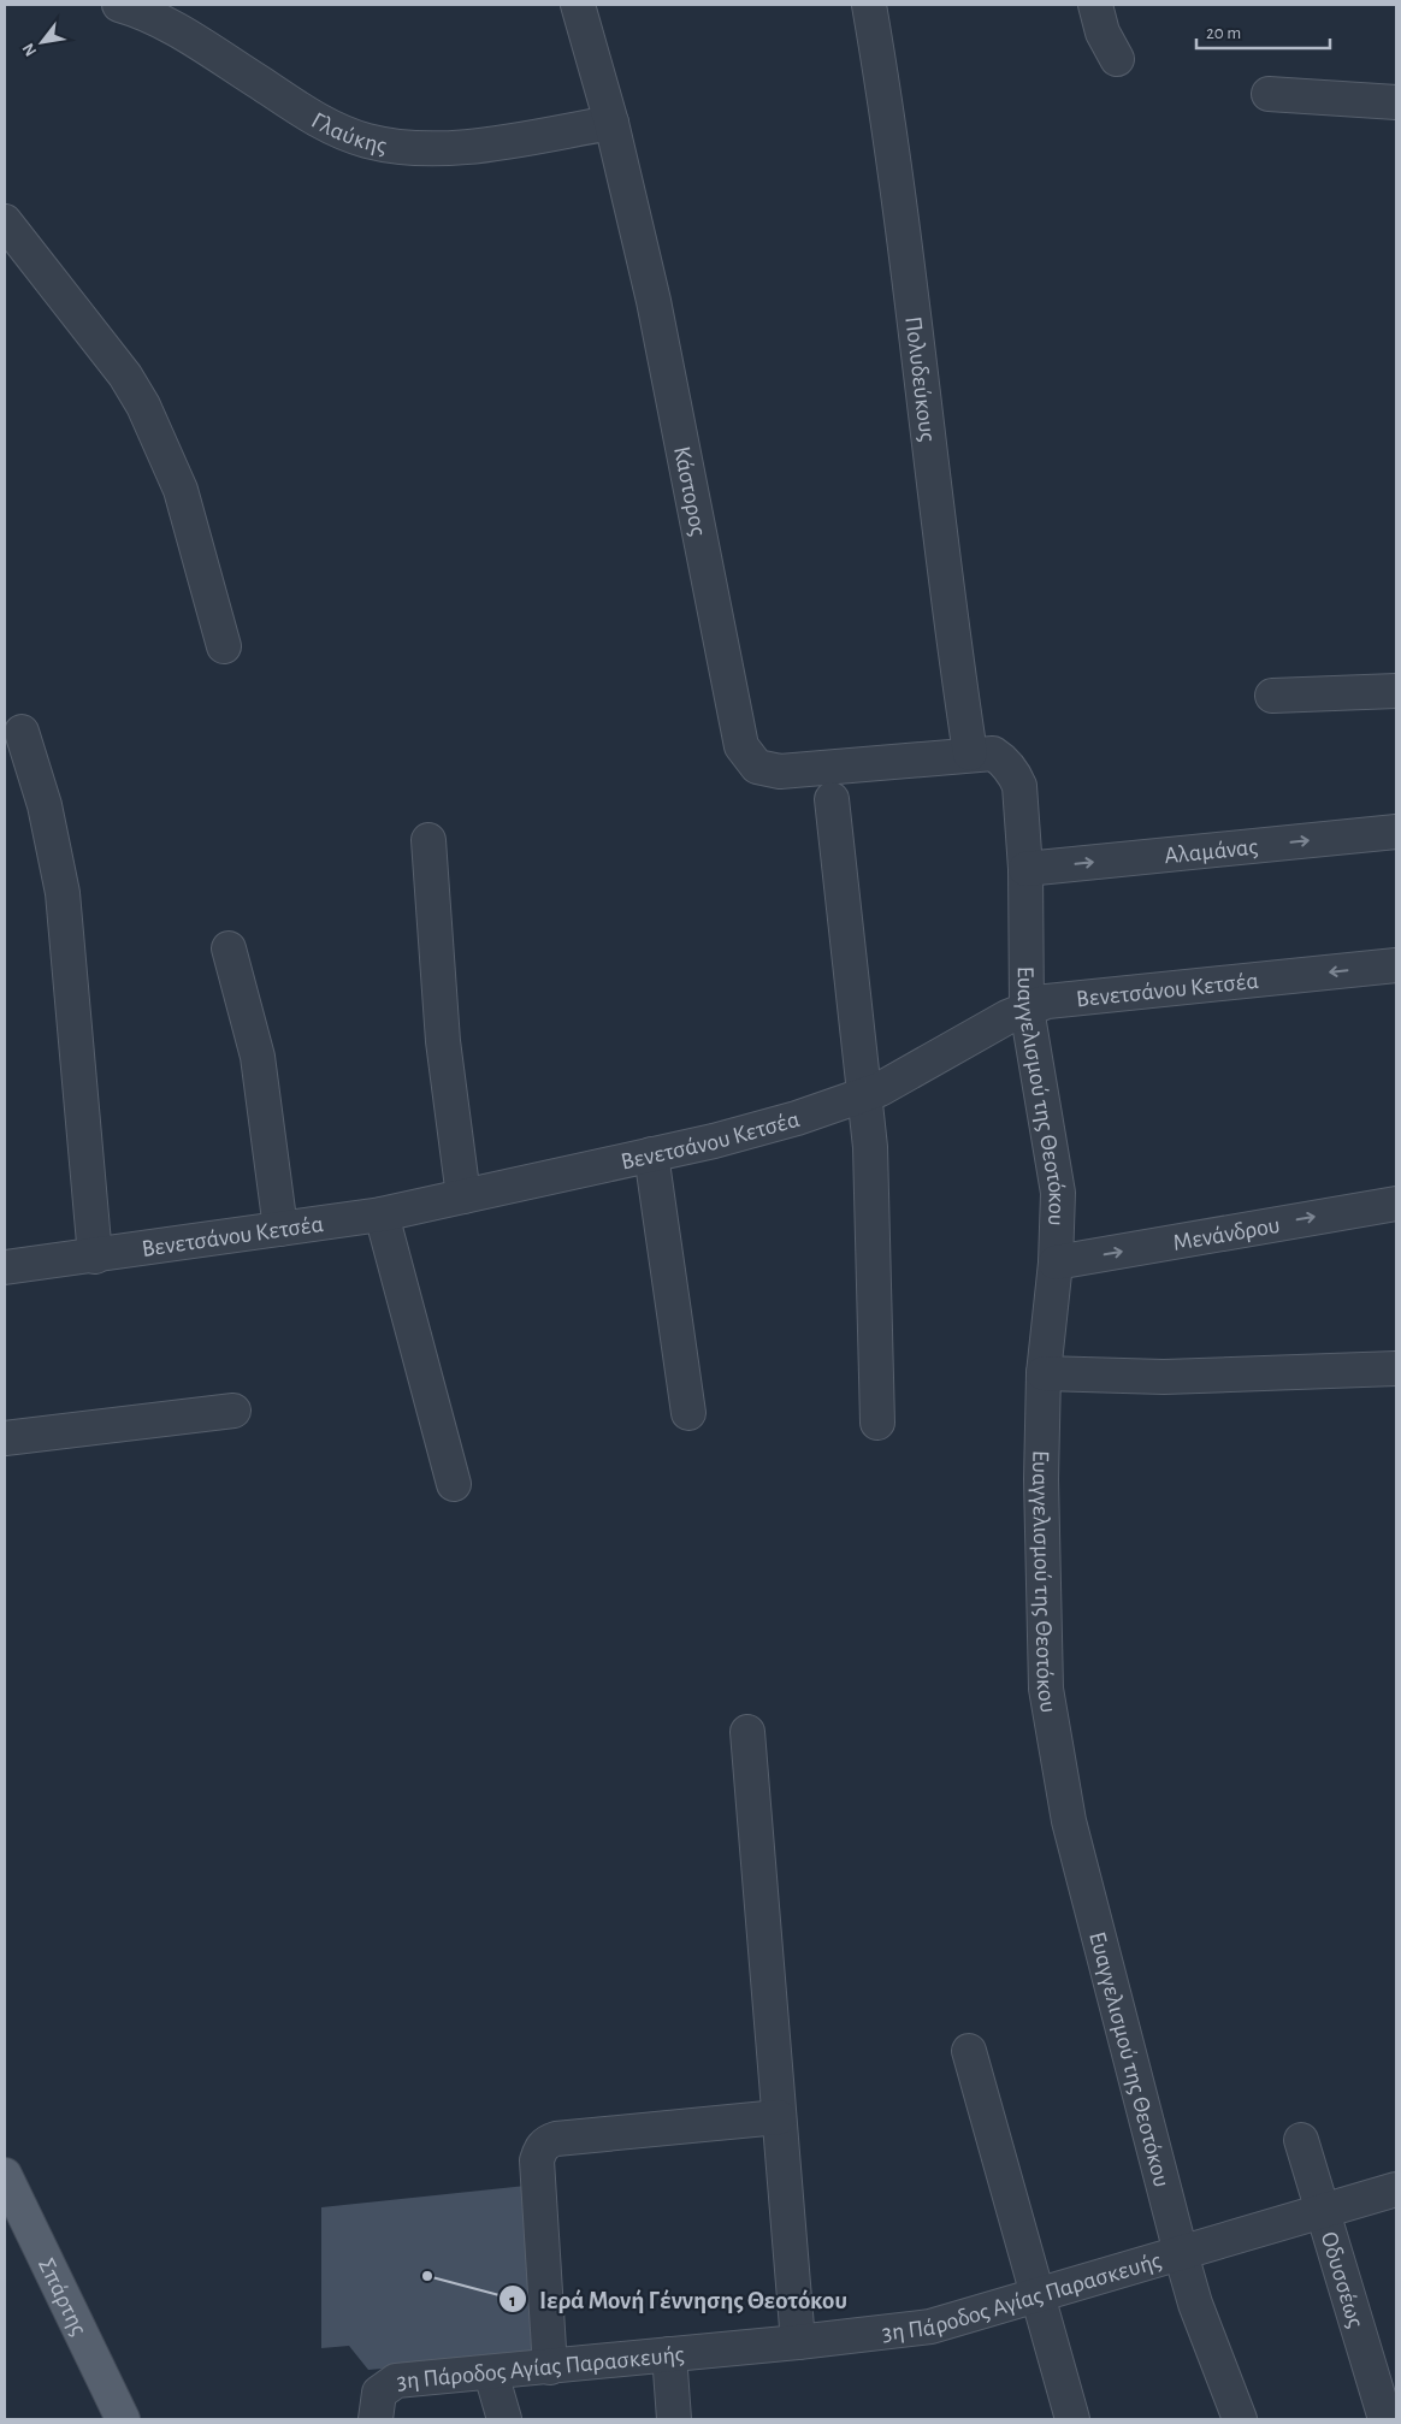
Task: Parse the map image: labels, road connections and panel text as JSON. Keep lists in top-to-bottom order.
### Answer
{
  "streets": {
    "main road": ["Σπάρτης"],
    "street": [
      "Γλαύκης",
      "Πολυδεύκους",
      "Κάστορος",
      "Αλαμάνας",
      "Βενετσάνου Κετσέα",
      "Ευαγγελισμού της Θεοτόκου",
      "Μενάνδρου",
      "Οδυσσέως",
      "3η Πάροδος Αγίας Παρασκευής"
    ]
  },
  "crossings": [
    ["Γλαύκης", "Κάστορος"],
    ["Πολυδεύκους", "Κάστορος"],
    ["Πολυδεύκους", "Ευαγγελισμού της Θεοτόκου"],
    ["Κάστορος", "Ευαγγελισμού της Θεοτόκου"],
    ["Αλαμάνας", "Ευαγγελισμού της Θεοτόκου"],
    ["Βενετσάνου Κετσέα", "Ευαγγελισμού της Θεοτόκου"],
    ["Ευαγγελισμού της Θεοτόκου", "Μενάνδρου"],
    ["Ευαγγελισμού της Θεοτόκου", "3η Πάροδος Αγίας Παρασκευής"],
    ["Οδυσσέως", "3η Πάροδος Αγίας Παρασκευής"]
  ],
  "one_way": ["Αλαμάνας"],
  "places": ["Ιερά Μονή Γέννησης Θεοτόκου"],
  "scale_bar": "20 m",
  "north": "bottom left"
}
